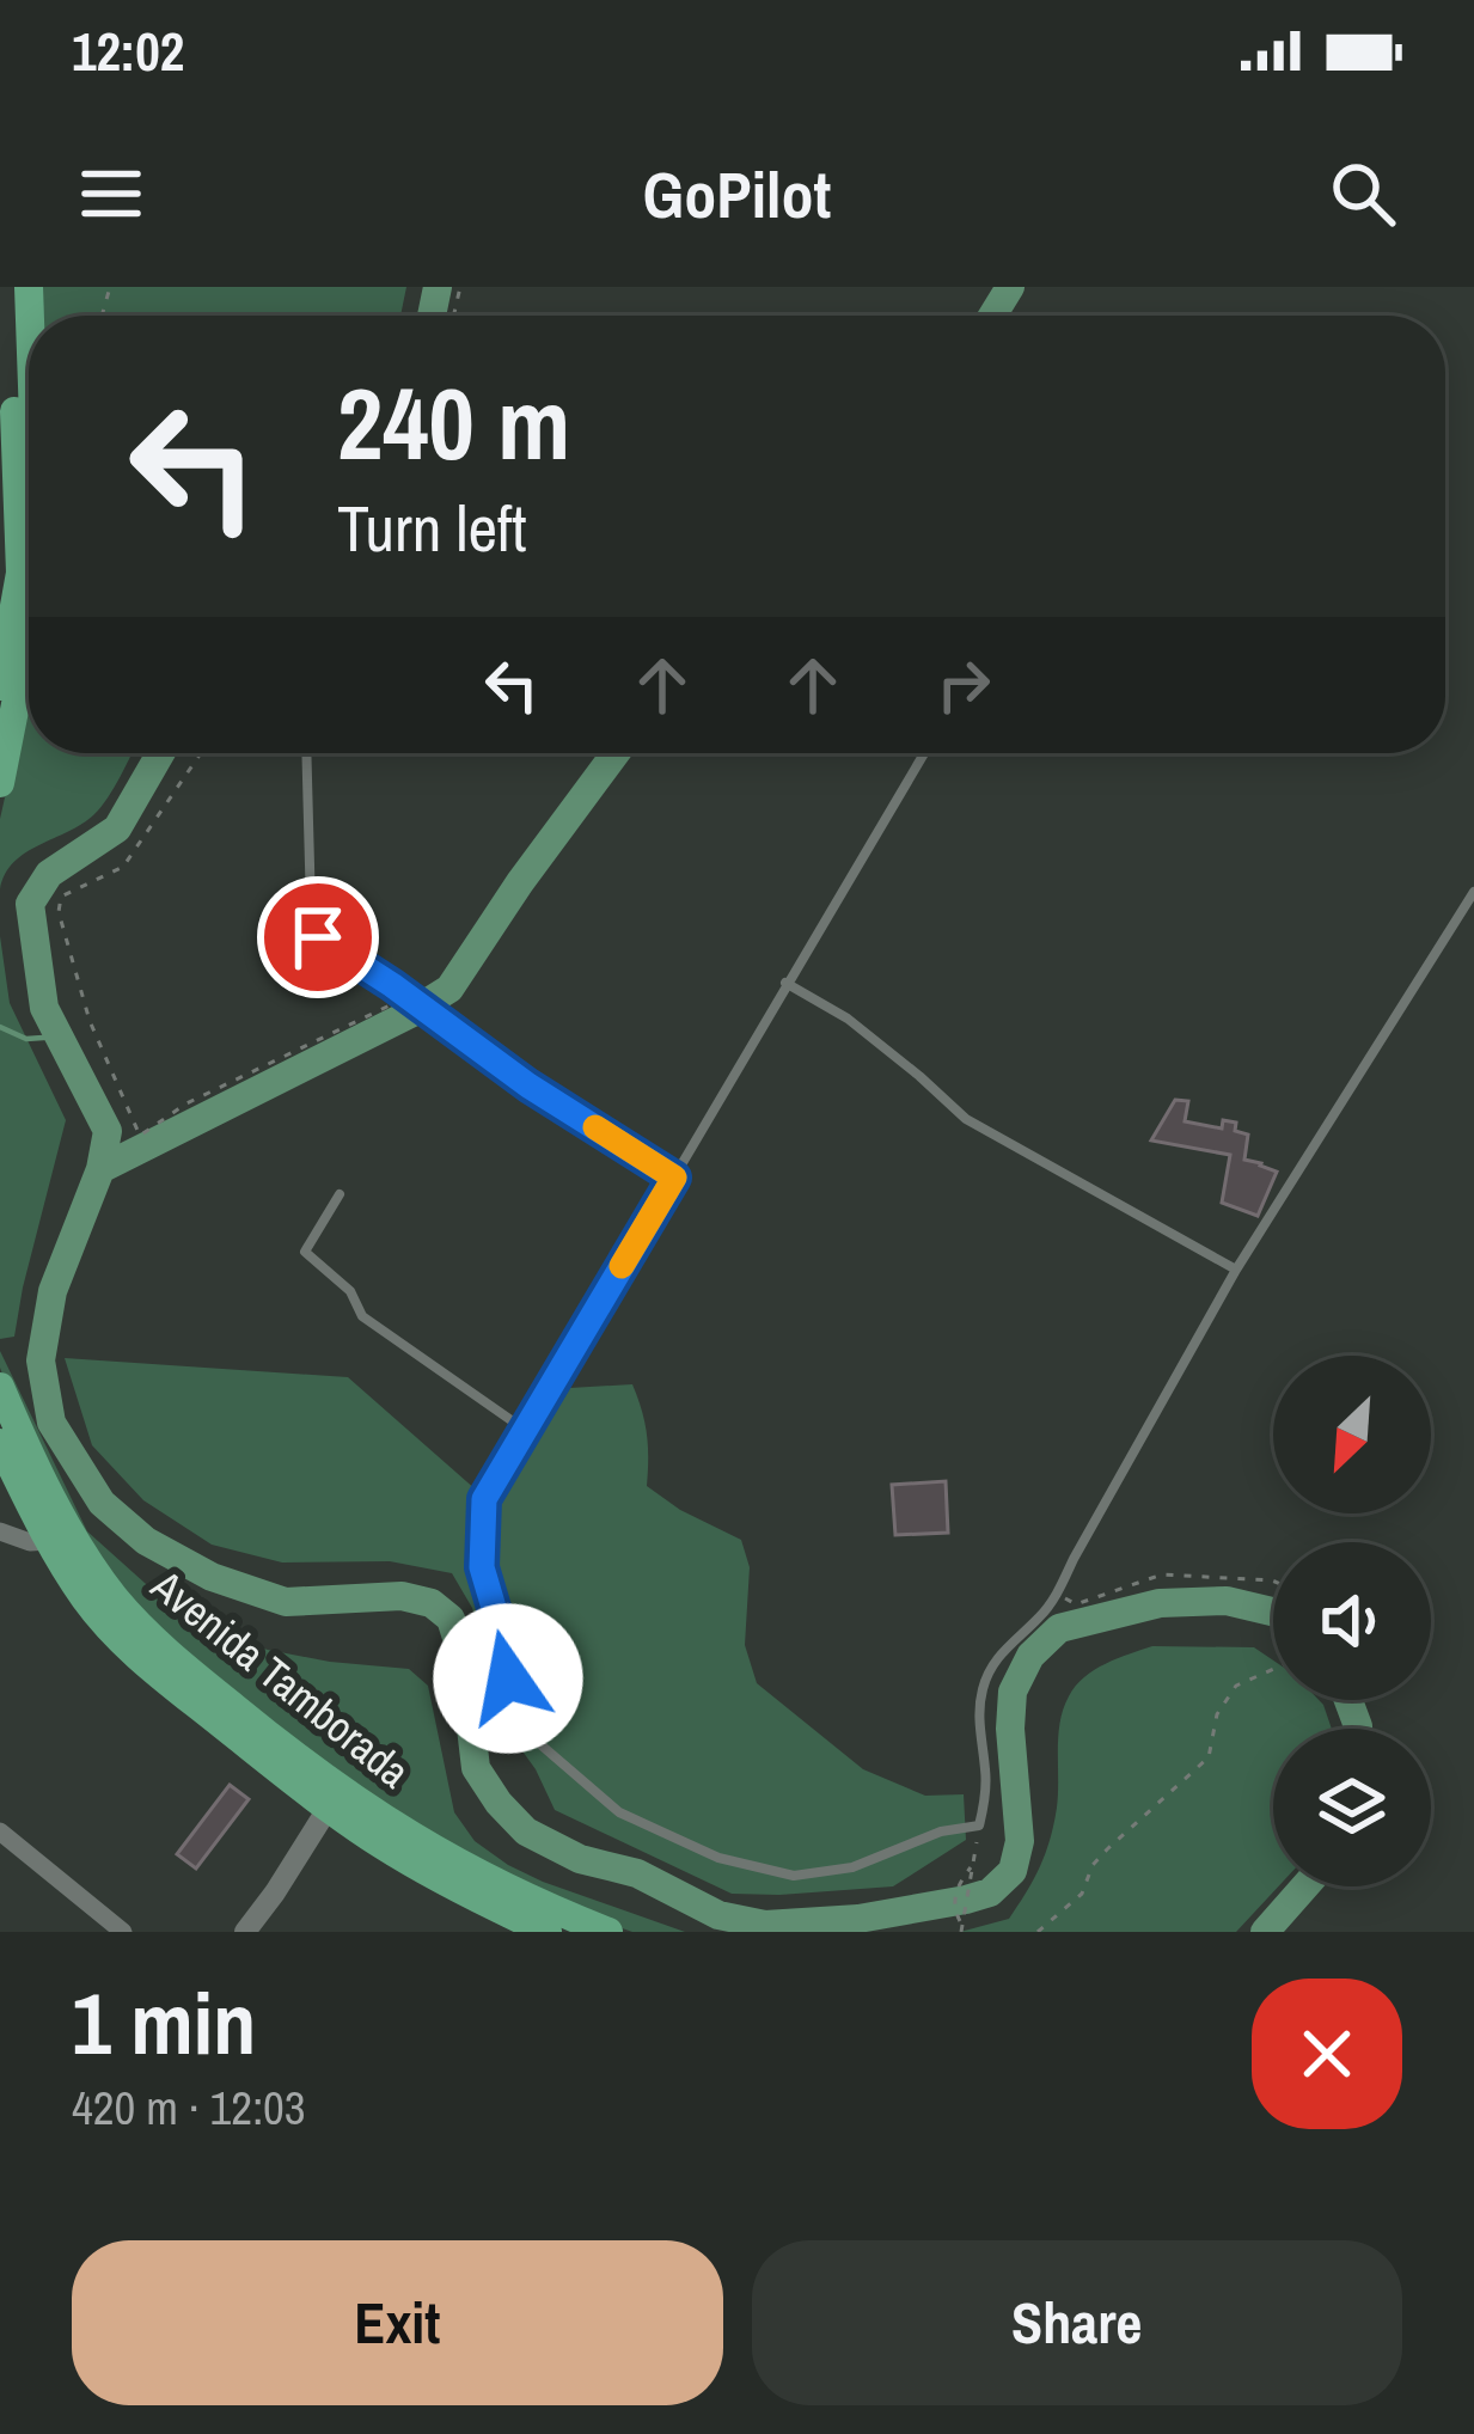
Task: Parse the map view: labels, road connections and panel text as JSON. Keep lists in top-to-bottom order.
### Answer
{
  "streets": {
    "main road": ["Avenida Tamborada"]
  },
  "north": "bottom left",
  "page": {
    "status": "12:02",
    "header": "GoPilot",
    "turn": ["240 m", "Turn left"],
    "heading": ["1 min", "420 m · 12:03"],
    "buttons": ["Exit", "Share"]
  }
}
